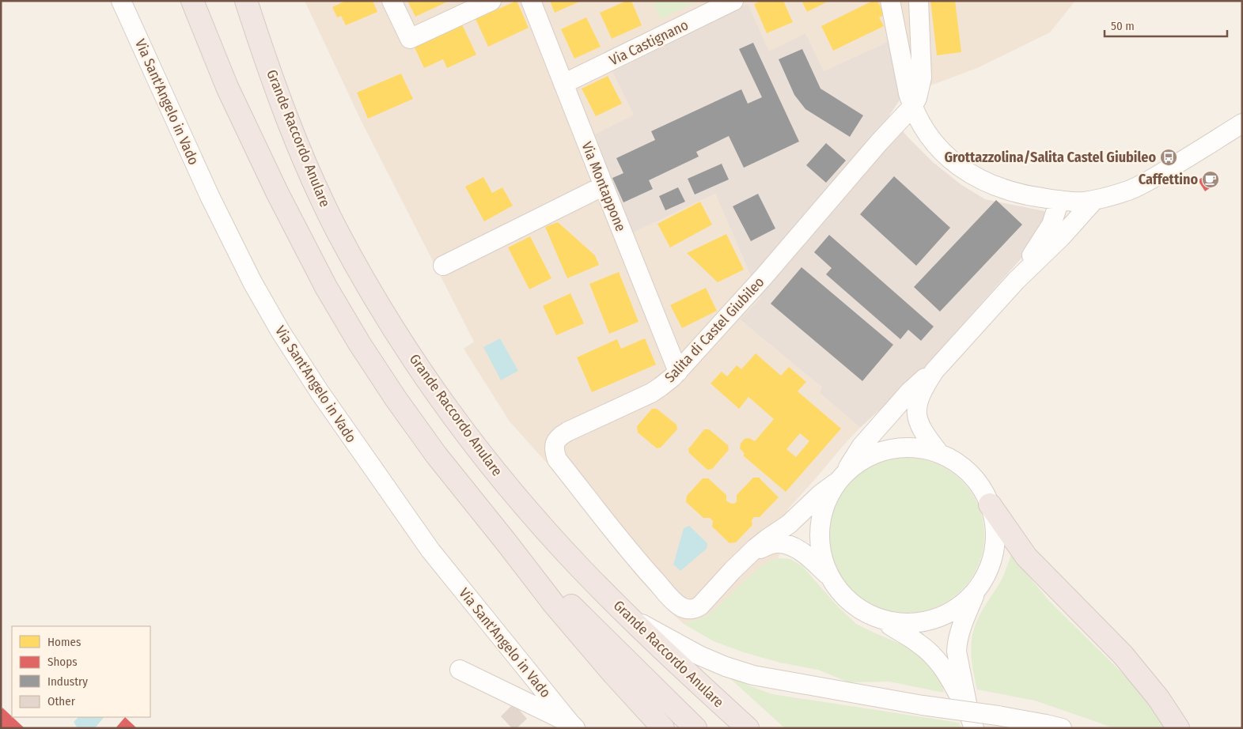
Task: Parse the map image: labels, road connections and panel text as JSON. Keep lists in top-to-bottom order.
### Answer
{
  "streets": {
    "highway": ["Grande Raccordo Anulare"],
    "street": [
      "Via Castignano",
      "Via Sant'Angelo in Vado",
      "Via Montappone",
      "Salita di Castel Giubileo"
    ]
  },
  "crossings": [
    ["Via Castignano", "Via Montappone"],
    ["Via Montappone", "Salita di Castel Giubileo"]
  ],
  "places": {
    "bus stop": ["Grottazzolina/Salita Castel Giubileo"],
    "cafe": ["Caffettino"]
  },
  "legend": [
    "Homes",
    "Shops",
    "Industry",
    "Other"
  ],
  "scale_bar": "50 m"
}
